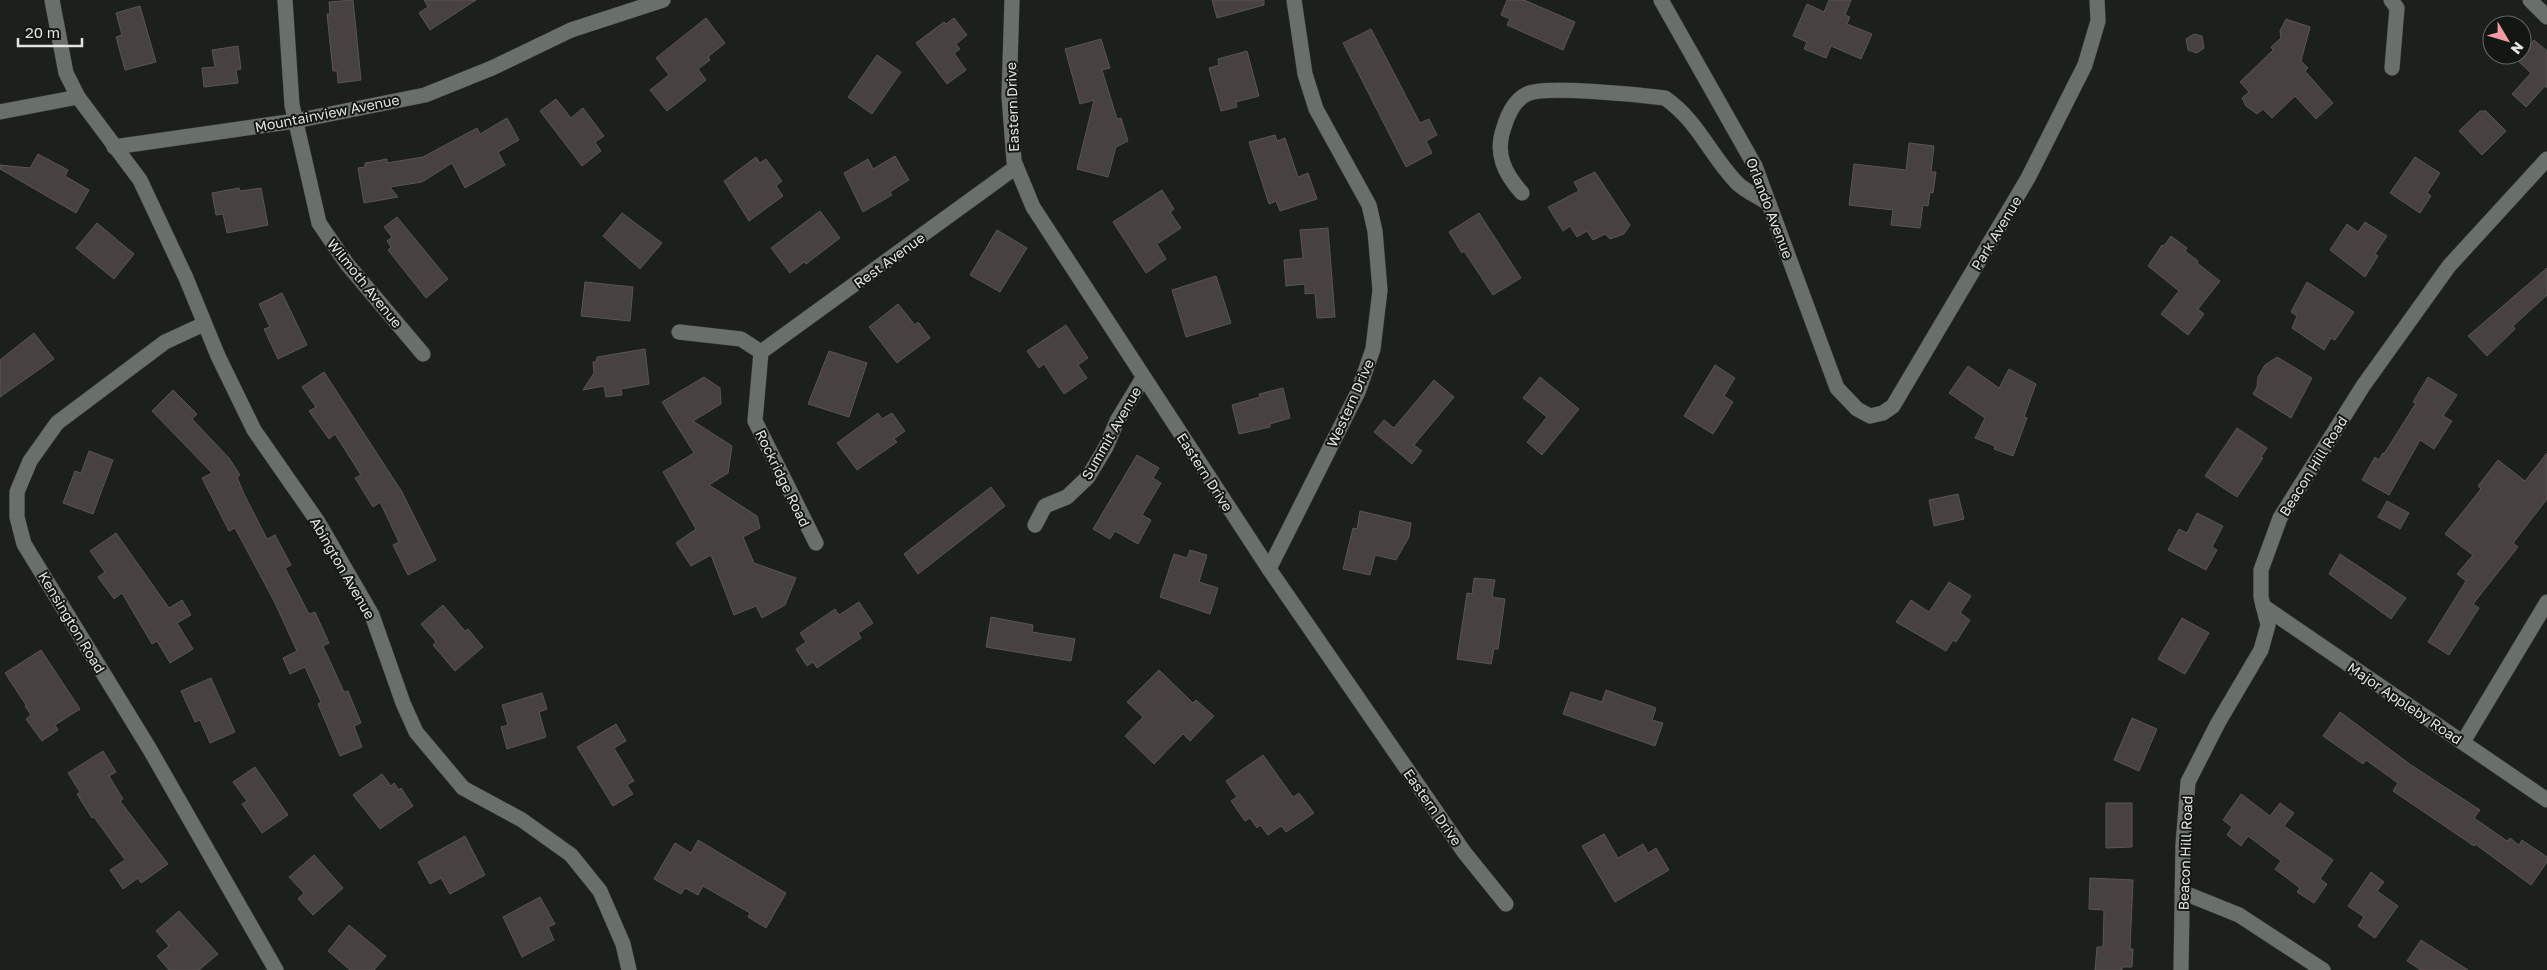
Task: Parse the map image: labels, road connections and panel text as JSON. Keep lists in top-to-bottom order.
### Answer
{
  "streets": {
    "street": [
      "Eastern Drive",
      "Mountainview Avenue",
      "Orlando Avenue",
      "Park Avenue",
      "Rest Avenue",
      "Wilmoth Avenue",
      "Western Drive",
      "Summit Avenue",
      "Beacon Hill Road",
      "Rockridge Road",
      "Abington Avenue",
      "Kensington Road",
      "Major Appleby Road"
    ]
  },
  "crossings": [
    ["Eastern Drive", "Rest Avenue"],
    ["Eastern Drive", "Western Drive"],
    ["Eastern Drive", "Summit Avenue"],
    ["Mountainview Avenue", "Wilmoth Avenue"],
    ["Mountainview Avenue", "Abington Avenue"],
    ["Orlando Avenue", "Park Avenue"],
    ["Rest Avenue", "Rockridge Road"],
    ["Beacon Hill Road", "Major Appleby Road"],
    ["Abington Avenue", "Kensington Road"]
  ],
  "scale_bar": "20 m",
  "north": "bottom right"
}
